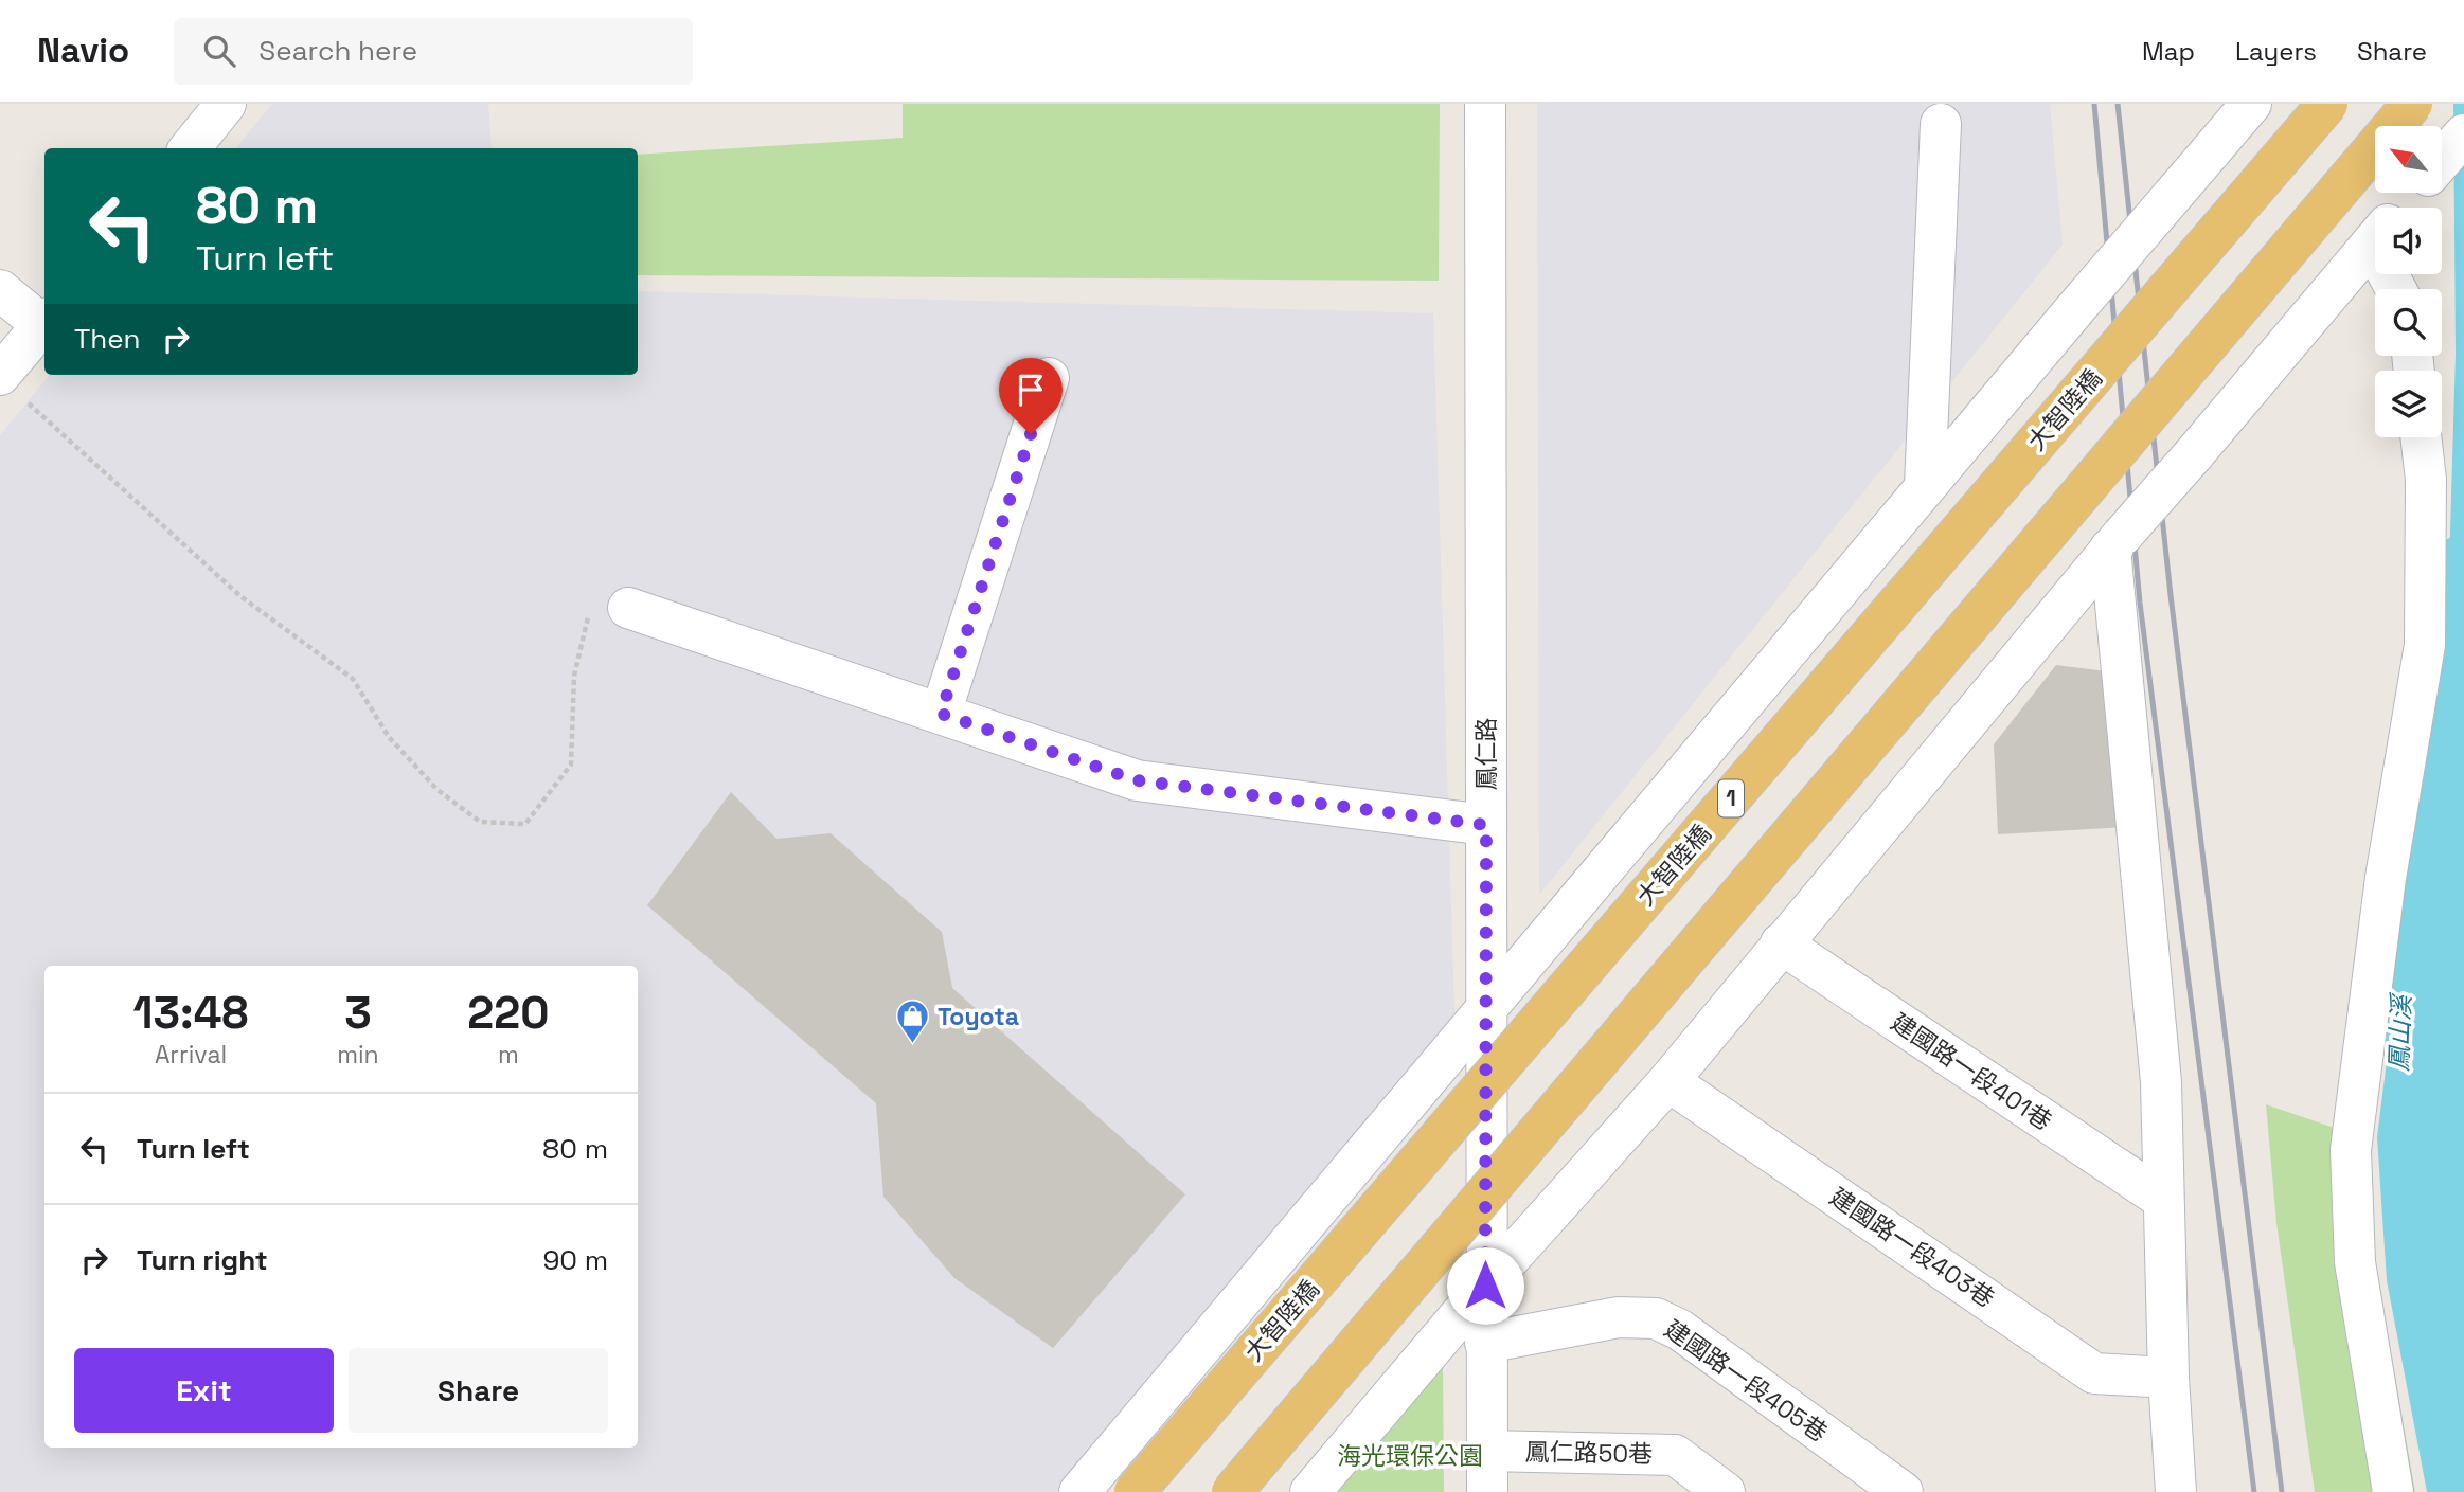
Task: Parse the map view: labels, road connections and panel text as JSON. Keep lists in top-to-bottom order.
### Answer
{
  "streets": {
    "main road": ["大智陸橋", "1"],
    "street": [
      "鳳仁路",
      "建國路一段401巷",
      "建國路一段403巷",
      "建國路一段405巷",
      "鳳仁路50巷"
    ]
  },
  "crossings": [
    ["鳳仁路", "建國路一段405巷"],
    ["鳳仁路", "鳳仁路50巷"]
  ],
  "water": ["鳳山溪"],
  "parks": ["海光環保公園"],
  "places": {
    "shop": ["Toyota"]
  },
  "north": "top left",
  "page": {
    "header": "Navio",
    "search": "Search here",
    "nav": ["Map", "Layers", "Share"],
    "turn": ["80 m", "Turn left"],
    "then": "Then",
    "eta": [
      "13:48",
      "Arrival",
      "3",
      "min",
      "220",
      "m"
    ],
    "list": [
      {
        "name": "Turn left",
        "value": "80 m"
      },
      {
        "name": "Turn right",
        "value": "90 m"
      }
    ],
    "buttons": ["Exit", "Share"]
  }
}
